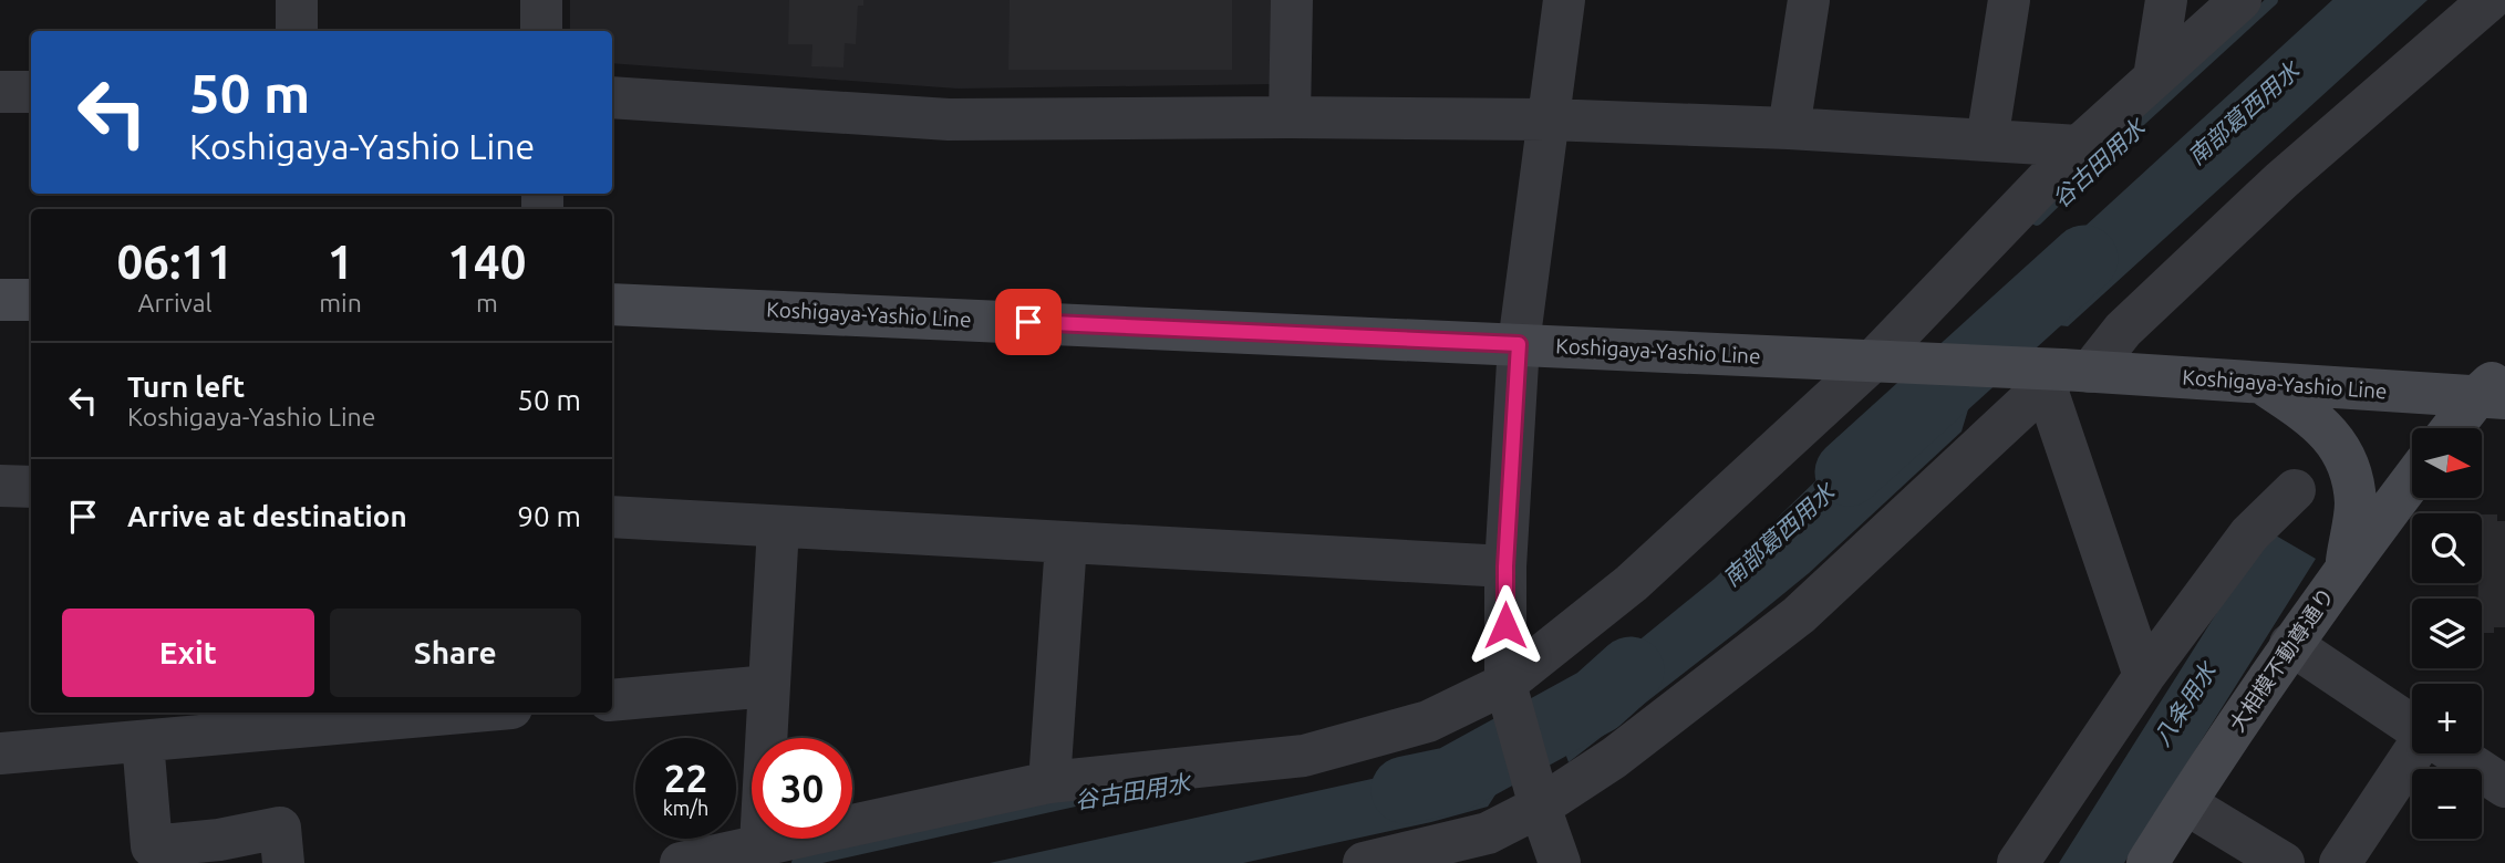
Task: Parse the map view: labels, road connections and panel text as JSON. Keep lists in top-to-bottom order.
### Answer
{
  "streets": {
    "main road": ["Koshigaya-Yashio Line", "大相模不動尊通り"]
  },
  "water": ["南部葛西用水", "谷古田用水", "八条用水"],
  "north": "right",
  "page": {
    "turn": ["50 m", "Koshigaya-Yashio Line"],
    "eta": [
      "06:11",
      "Arrival",
      "1",
      "min",
      "140",
      "m"
    ],
    "list": [
      {
        "name": "Turn left",
        "note": "Koshigaya-Yashio Line",
        "value": "50 m"
      },
      {
        "name": "Arrive at destination",
        "value": "90 m"
      }
    ],
    "map_buttons": ["+", "−"],
    "buttons": ["Exit", "Share"],
    "speed": "22 km/h",
    "limit": "30"
  }
}
